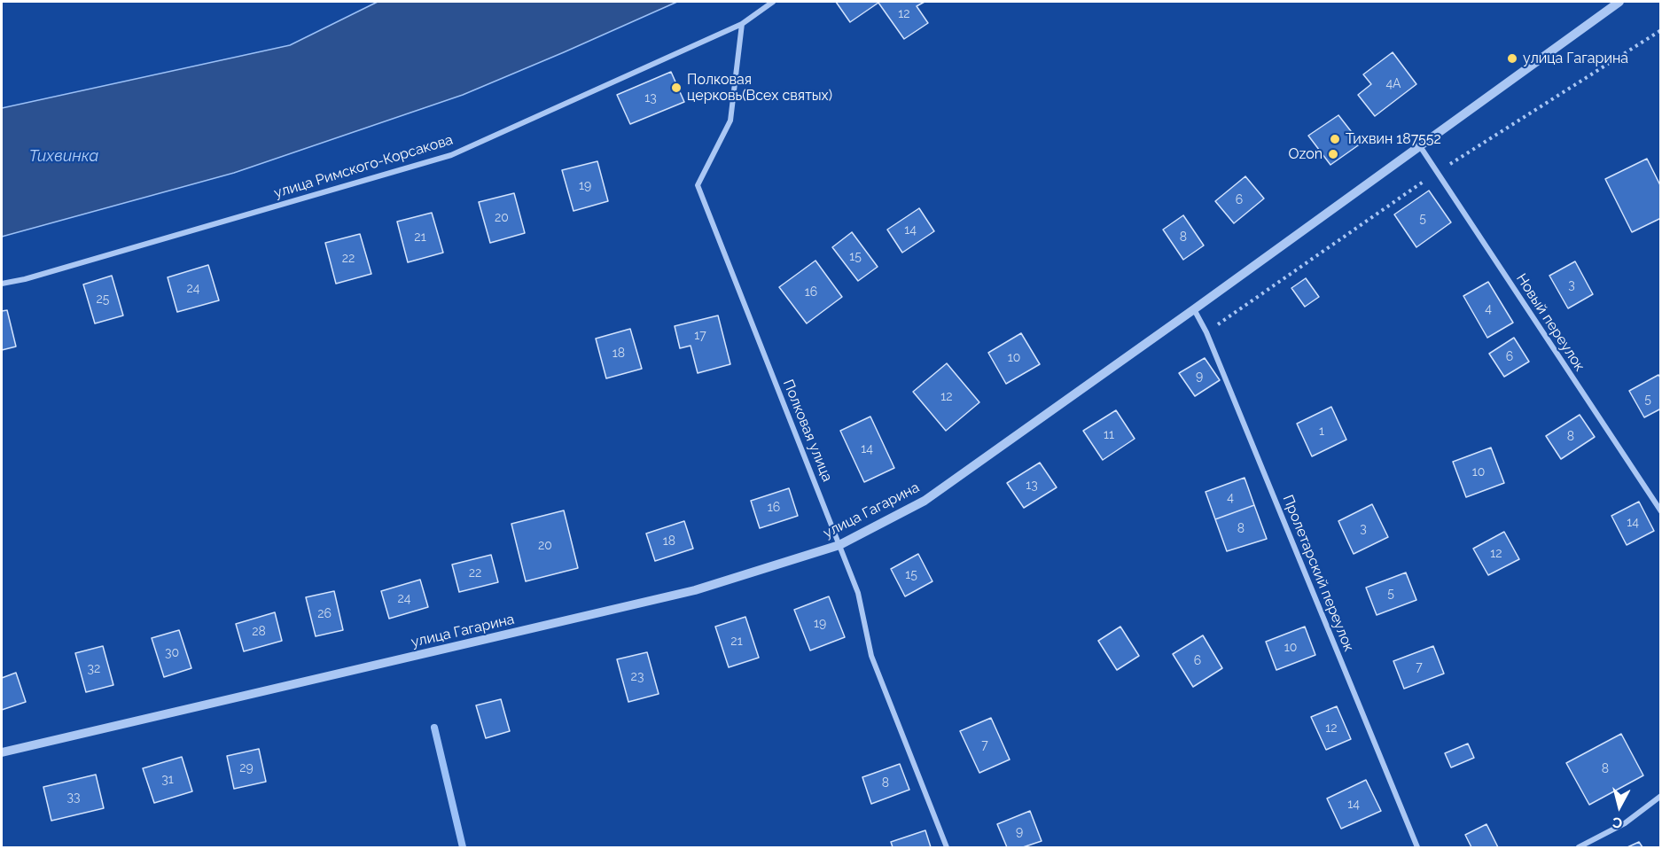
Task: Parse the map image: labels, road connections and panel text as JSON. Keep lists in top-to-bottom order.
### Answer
{
  "streets": {
    "street": [
      "улица Римского-Корсакова",
      "Новый переулок",
      "Полковая улица",
      "улица Гагарина",
      "Пролетарский переулок"
    ]
  },
  "crossings": [
    ["улица Римского-Корсакова", "Полковая улица"],
    ["Новый переулок", "улица Гагарина"],
    ["Полковая улица", "улица Гагарина"],
    ["улица Гагарина", "Пролетарский переулок"]
  ],
  "water": ["Тихвинка"],
  "places": [
    "улица Гагарина",
    "Полковая церковь(Всех святых)",
    "Тихвин 187552",
    "Ozon"
  ],
  "house_numbers": [
    "12",
    "4А",
    "13",
    "19",
    "6",
    "20",
    "5",
    "14",
    "21",
    "8",
    "15",
    "22",
    "3",
    "24",
    "16",
    "25",
    "4",
    "17",
    "18",
    "6",
    "10",
    "9",
    "12",
    "5",
    "1",
    "11",
    "8",
    "14",
    "10",
    "13",
    "4",
    "16",
    "14",
    "8",
    "3",
    "18",
    "20",
    "12",
    "22",
    "15",
    "5",
    "24",
    "26",
    "19",
    "28",
    "21",
    "10",
    "30",
    "6",
    "7",
    "32",
    "23",
    "12",
    "7",
    "29",
    "8",
    "31",
    "8",
    "33",
    "14",
    "9"
  ],
  "north": "bottom"
}
